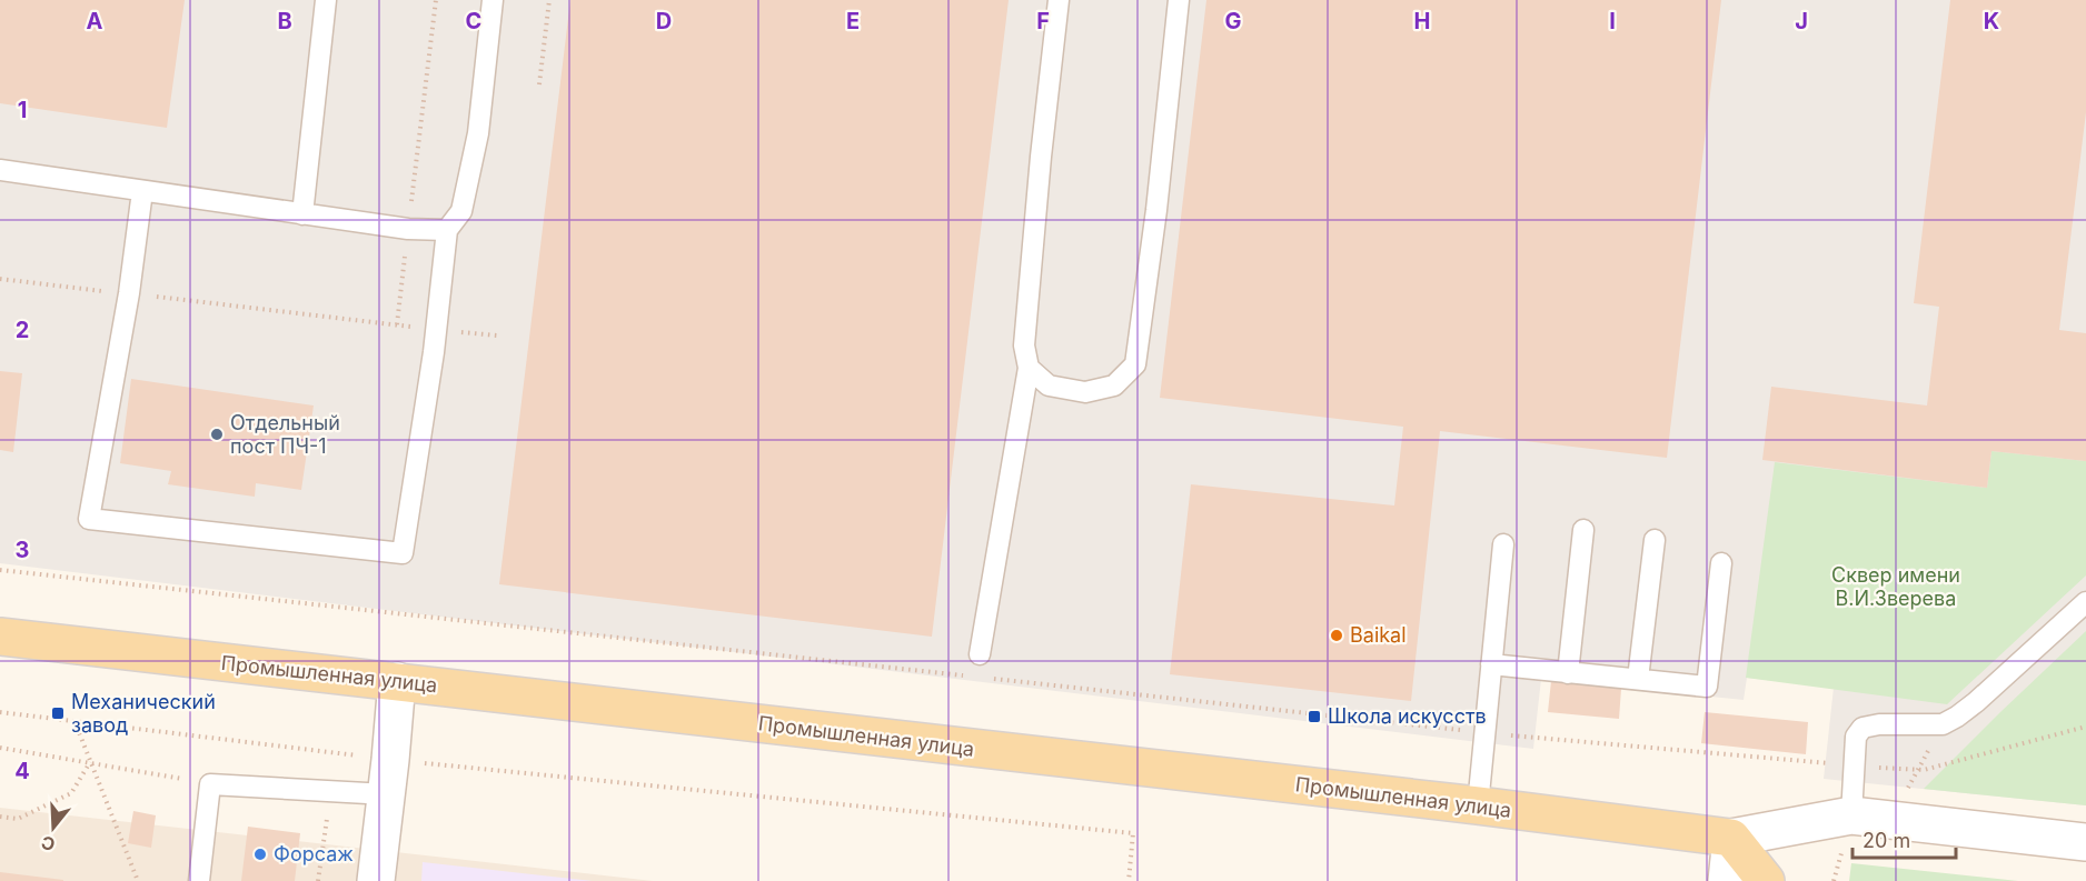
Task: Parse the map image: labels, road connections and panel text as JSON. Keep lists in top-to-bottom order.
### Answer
{
  "streets": {
    "main road": ["Промышленная улица"]
  },
  "parks": ["Сквер имени В.И.Зверева"],
  "places": {
    "other": ["Отдельный пост ПЧ-1", "Baikal", "Форсаж"],
    "transit": ["Механический завод", "Школа искусств"]
  },
  "scale_bar": "20 m",
  "north": "bottom",
  "grid": {
    "columns": [
      "A",
      "B",
      "C",
      "D",
      "E",
      "F",
      "G",
      "H",
      "I",
      "J",
      "K"
    ],
    "rows": [
      "1",
      "2",
      "3",
      "4"
    ]
  }
}
